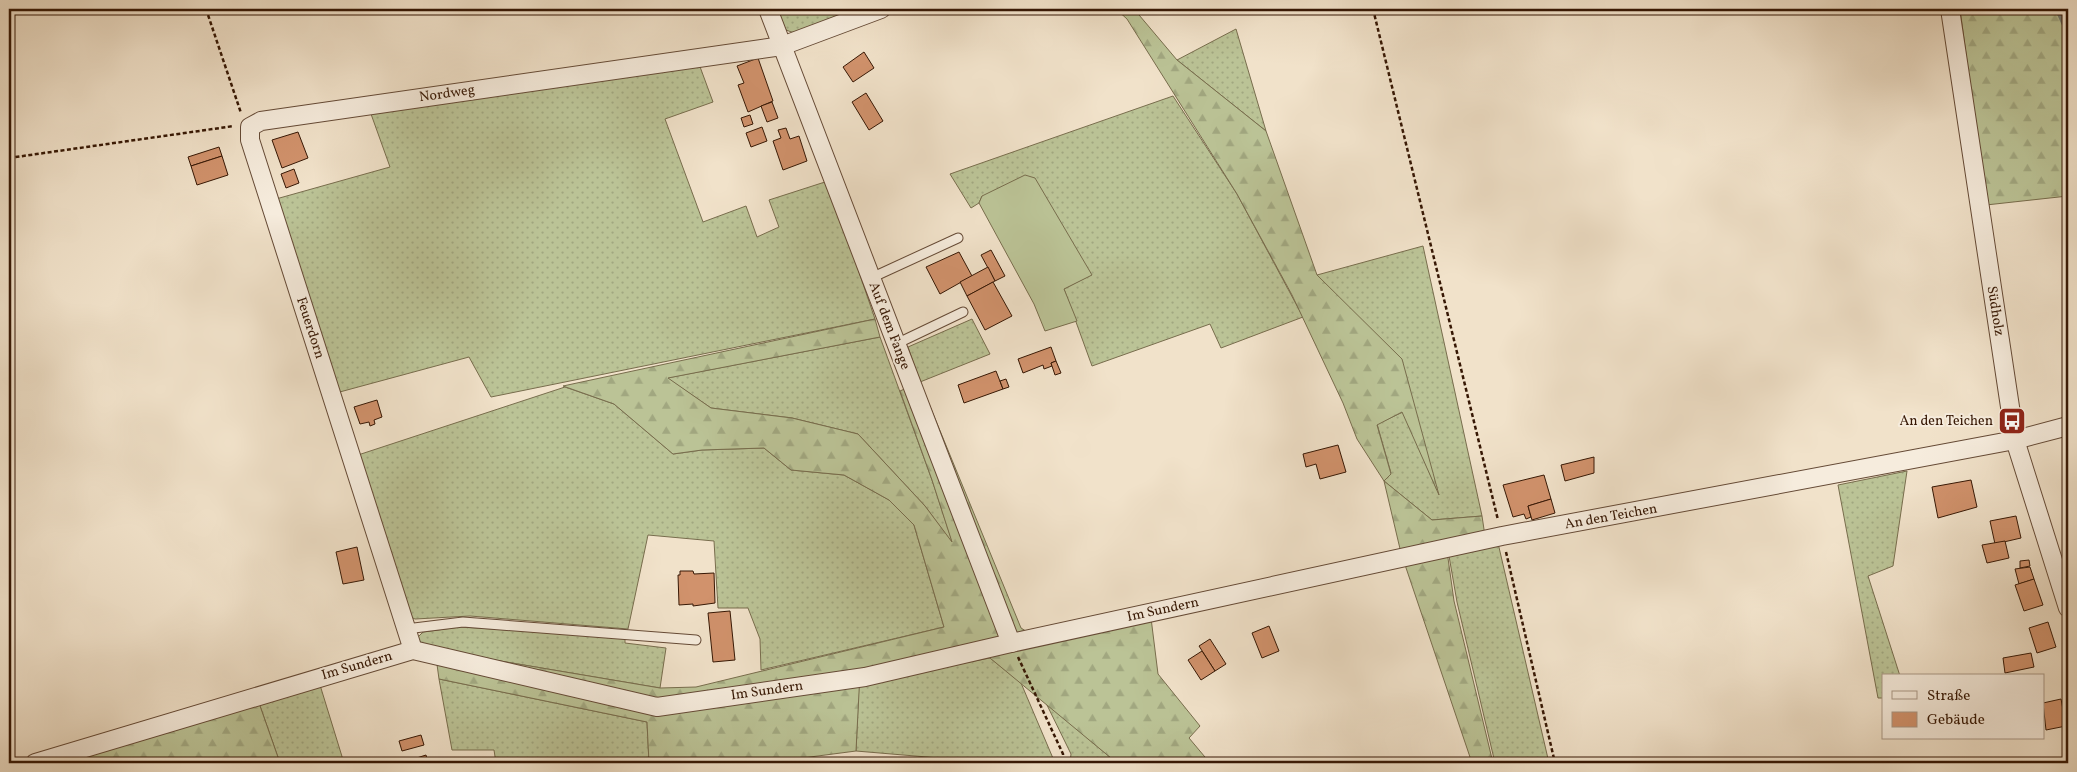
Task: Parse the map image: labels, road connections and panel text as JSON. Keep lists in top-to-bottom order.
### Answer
{
  "streets": {
    "street": [
      "Nordweg",
      "Südholz",
      "Auf dem Fange",
      "Feuerdorn",
      "An den Teichen",
      "Im Sundern"
    ]
  },
  "crossings": [
    ["Nordweg", "Auf dem Fange"],
    ["Nordweg", "Feuerdorn"],
    ["Südholz", "An den Teichen"],
    ["Auf dem Fange", "Im Sundern"],
    ["Feuerdorn", "Im Sundern"],
    ["An den Teichen", "Im Sundern"]
  ],
  "places": {
    "bus stop": ["An den Teichen"]
  },
  "legend": ["Straße", "Gebäude"]
}
